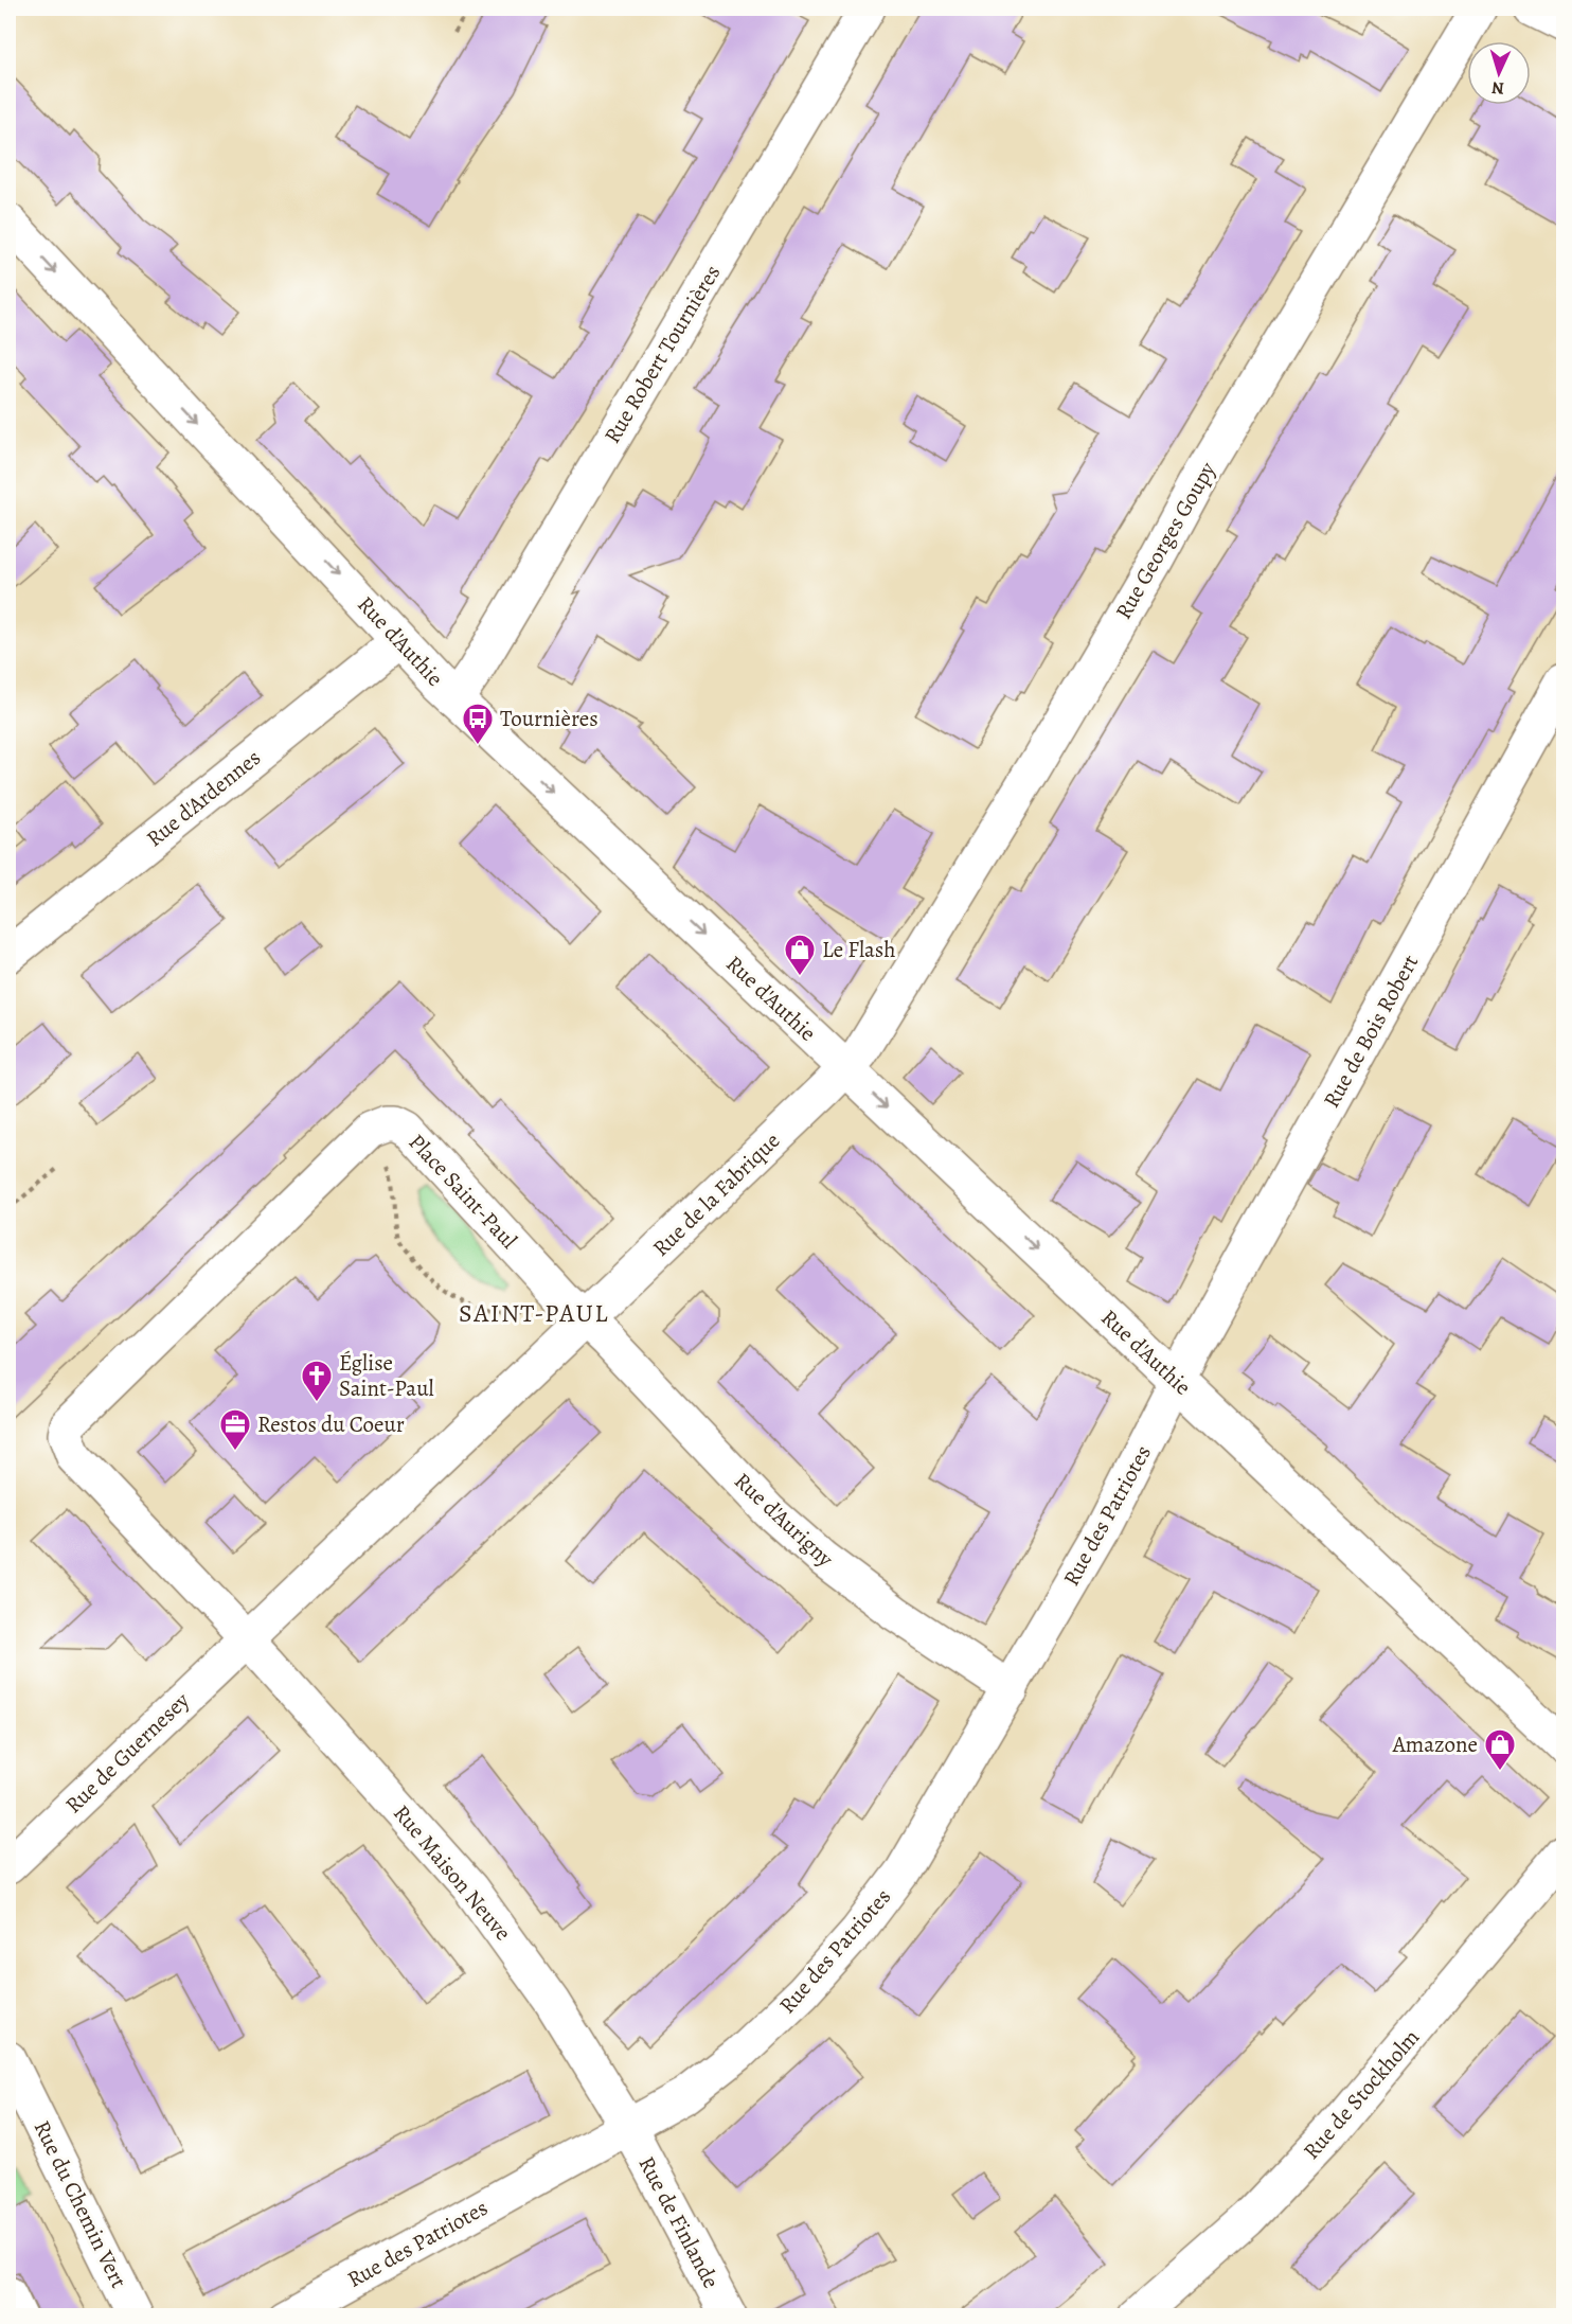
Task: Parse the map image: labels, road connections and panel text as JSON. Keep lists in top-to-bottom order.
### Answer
{
  "streets": {
    "street": [
      "Rue Robert Tournières",
      "Rue Georges Goupy",
      "Rue d'Authie",
      "Rue d'Ardennes",
      "Rue de Bois Robert",
      "Place Saint-Paul",
      "Rue de la Fabrique",
      "Rue des Patriotes",
      "Rue d'Aurigny",
      "Rue de Guernesey",
      "Rue Maison Neuve",
      "Rue de Stockholm",
      "Rue du Chemin Vert",
      "Rue de Finlande"
    ]
  },
  "crossings": [
    ["Rue Robert Tournières", "Rue d'Authie"],
    ["Rue Georges Goupy", "Rue d'Authie"],
    ["Rue Georges Goupy", "Rue de la Fabrique"],
    ["Rue d'Authie", "Rue d'Ardennes"],
    ["Rue d'Authie", "Rue de Bois Robert"],
    ["Rue d'Authie", "Rue de la Fabrique"],
    ["Rue d'Authie", "Rue des Patriotes"],
    ["Rue de Bois Robert", "Rue des Patriotes"],
    ["Place Saint-Paul", "Rue de la Fabrique"],
    ["Place Saint-Paul", "Rue d'Aurigny"],
    ["Place Saint-Paul", "Rue de Guernesey"],
    ["Place Saint-Paul", "Rue Maison Neuve"],
    ["Rue de la Fabrique", "Rue d'Aurigny"],
    ["Rue des Patriotes", "Rue d'Aurigny"],
    ["Rue des Patriotes", "Rue Maison Neuve"],
    ["Rue des Patriotes", "Rue de Finlande"],
    ["Rue de Guernesey", "Rue Maison Neuve"],
    ["Rue Maison Neuve", "Rue de Finlande"]
  ],
  "one_way": ["Rue d'Authie"],
  "districts": ["SAINT-PAUL"],
  "places": {
    "bus stop": ["Tournières"],
    "shop": ["Le Flash", "Amazone"],
    "church": ["Église Saint-Paul"],
    "office": ["Restos du Coeur"]
  },
  "north": "bottom"
}
